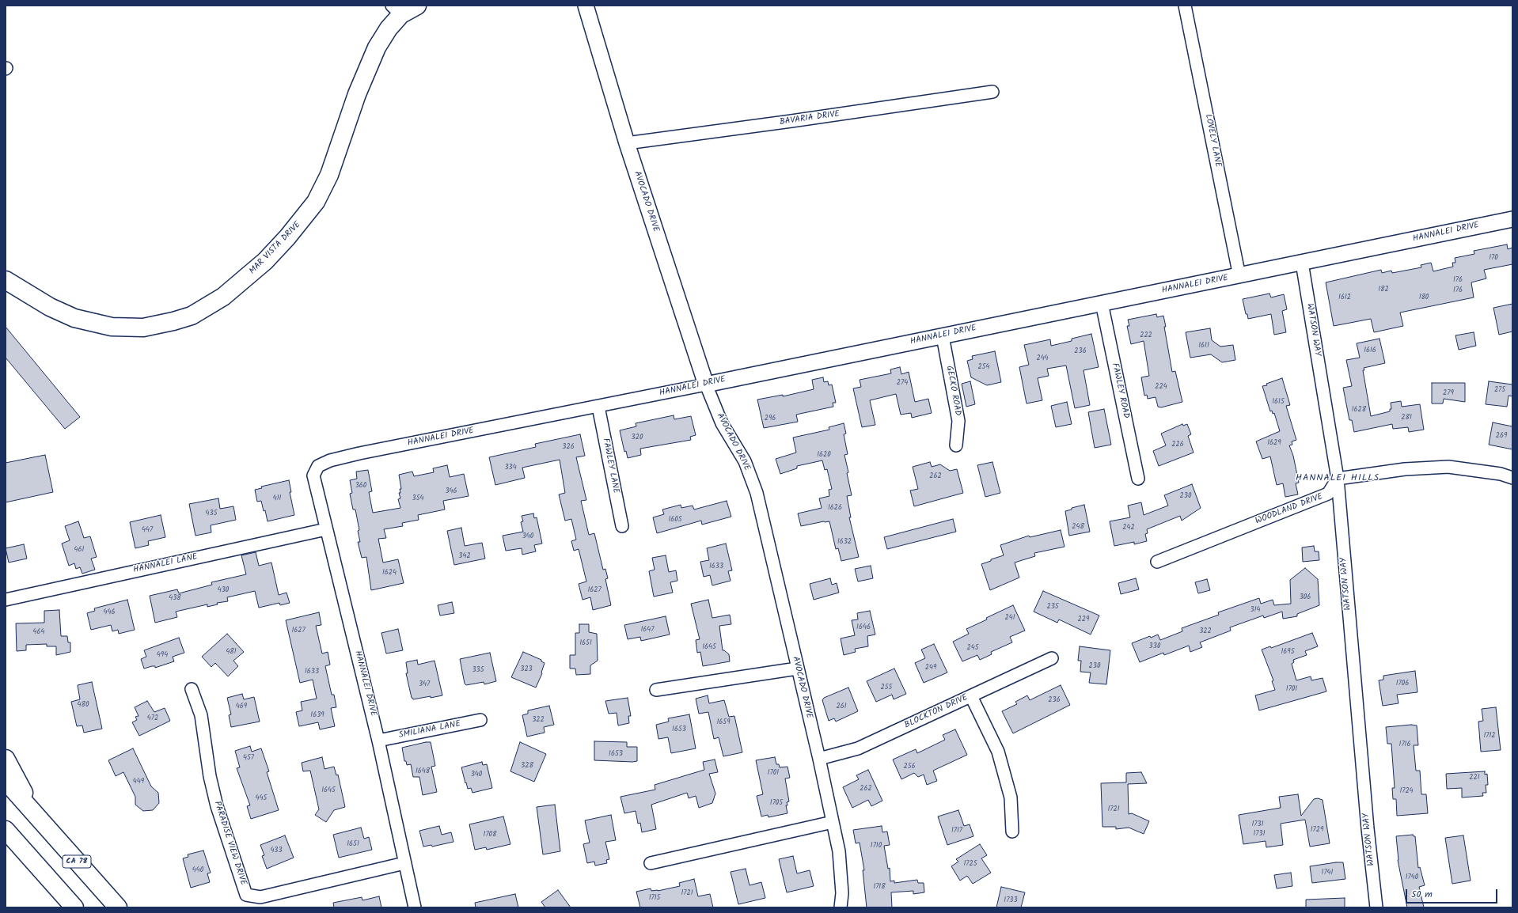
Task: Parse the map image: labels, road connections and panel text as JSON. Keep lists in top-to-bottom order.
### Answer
{
  "streets": {
    "main road": ["MAR VISTA DRIVE", "CA 78"],
    "street": [
      "BAVARIA DRIVE",
      "LOVELY LANE",
      "AVOCADO DRIVE",
      "HANNALEI DRIVE",
      "WATSON WAY",
      "GECKO ROAD",
      "FAWLEY ROAD",
      "FAWLEY LANE",
      "WOODLAND DRIVE",
      "HANNALEI LANE",
      "BLOCKTON DRIVE",
      "SMILIANA LANE",
      "PARADISE VIEW DRIVE"
    ]
  },
  "crossings": [
    ["BAVARIA DRIVE", "AVOCADO DRIVE"],
    ["LOVELY LANE", "HANNALEI DRIVE"],
    ["AVOCADO DRIVE", "HANNALEI DRIVE"],
    ["AVOCADO DRIVE", "BLOCKTON DRIVE"],
    ["HANNALEI DRIVE", "WATSON WAY"],
    ["HANNALEI DRIVE", "GECKO ROAD"],
    ["HANNALEI DRIVE", "FAWLEY ROAD"],
    ["HANNALEI DRIVE", "FAWLEY LANE"],
    ["HANNALEI DRIVE", "HANNALEI LANE"],
    ["HANNALEI DRIVE", "SMILIANA LANE"],
    ["HANNALEI DRIVE", "PARADISE VIEW DRIVE"],
    ["WATSON WAY", "WOODLAND DRIVE"]
  ],
  "districts": ["HANNALEI HILLS"],
  "house_numbers": [
    "170",
    "176",
    "182",
    "176",
    "1612",
    "180",
    "222",
    "1611",
    "1616",
    "236",
    "244",
    "254",
    "274",
    "224",
    "275",
    "279",
    "1615",
    "1628",
    "281",
    "296",
    "269",
    "320",
    "1629",
    "226",
    "326",
    "1620",
    "334",
    "262",
    "360",
    "346",
    "230",
    "411",
    "354",
    "1626",
    "435",
    "1605",
    "248",
    "242",
    "447",
    "340",
    "1632",
    "461",
    "342",
    "1633",
    "1624",
    "430",
    "1627",
    "306",
    "438",
    "235",
    "314",
    "446",
    "241",
    "229",
    "1646",
    "1647",
    "1627",
    "322",
    "464",
    "1651",
    "330",
    "1645",
    "245",
    "481",
    "1695",
    "494",
    "230",
    "249",
    "323",
    "335",
    "1633",
    "1706",
    "347",
    "255",
    "1701",
    "236",
    "480",
    "469",
    "261",
    "1639",
    "472",
    "322",
    "1659",
    "1653",
    "1712",
    "1716",
    "1653",
    "457",
    "328",
    "256",
    "1648",
    "1701",
    "340",
    "221",
    "449",
    "262",
    "1645",
    "1724",
    "445",
    "1705",
    "1721",
    "1731",
    "1729",
    "1717",
    "1731",
    "1708",
    "1651",
    "1710",
    "433",
    "1725",
    "440",
    "1741",
    "1740",
    "1718",
    "1721",
    "1715",
    "1733"
  ],
  "scale_bar": "50 m"
}
